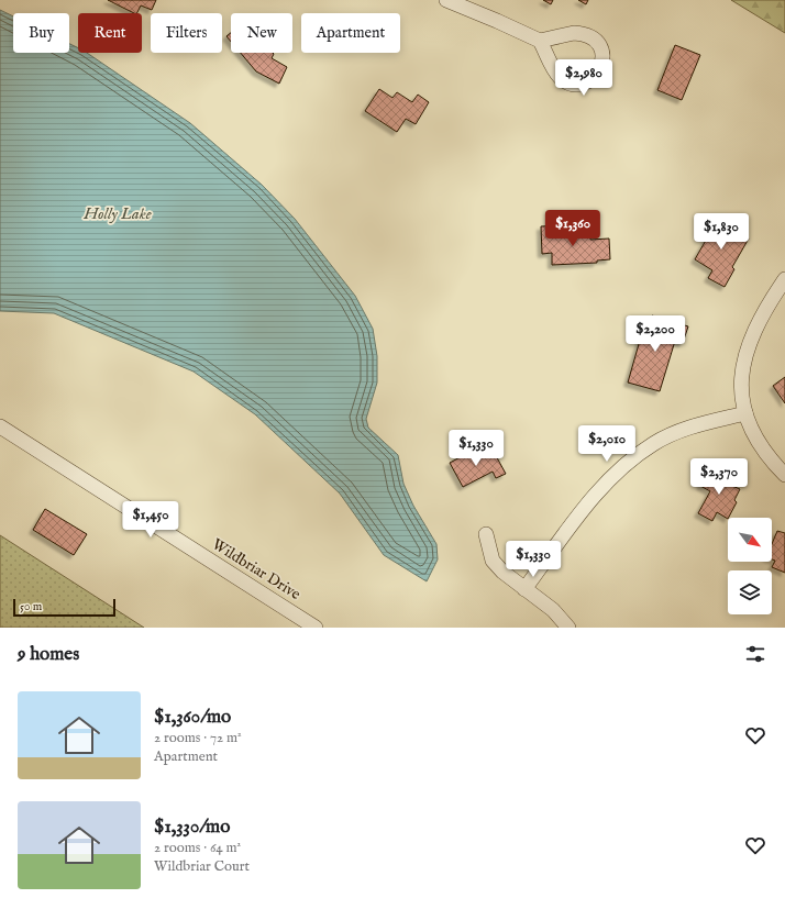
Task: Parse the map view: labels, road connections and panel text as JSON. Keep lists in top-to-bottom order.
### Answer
{
  "streets": {
    "street": ["Wildbriar Drive"]
  },
  "water": ["Holly Lake"],
  "scale_bar": "50 m",
  "north": "bottom right",
  "page": {
    "chip": [
      "Buy",
      "Rent",
      "Filters",
      "New",
      "Apartment"
    ],
    "price": [
      "$2,980",
      "$1,360",
      "$1,830",
      "$2,200",
      "$2,010",
      "$1,330",
      "$2,370",
      "$1,450",
      "$1,330"
    ],
    "scale": "50 m",
    "heading": "9 homes",
    "list": [
      {
        "name": "$1,360/mo",
        "note": "2 rooms · 72 m² · Apartment"
      },
      {
        "name": "$1,330/mo",
        "note": "2 rooms · 64 m² · Wildbriar Court"
      }
    ]
  }
}
